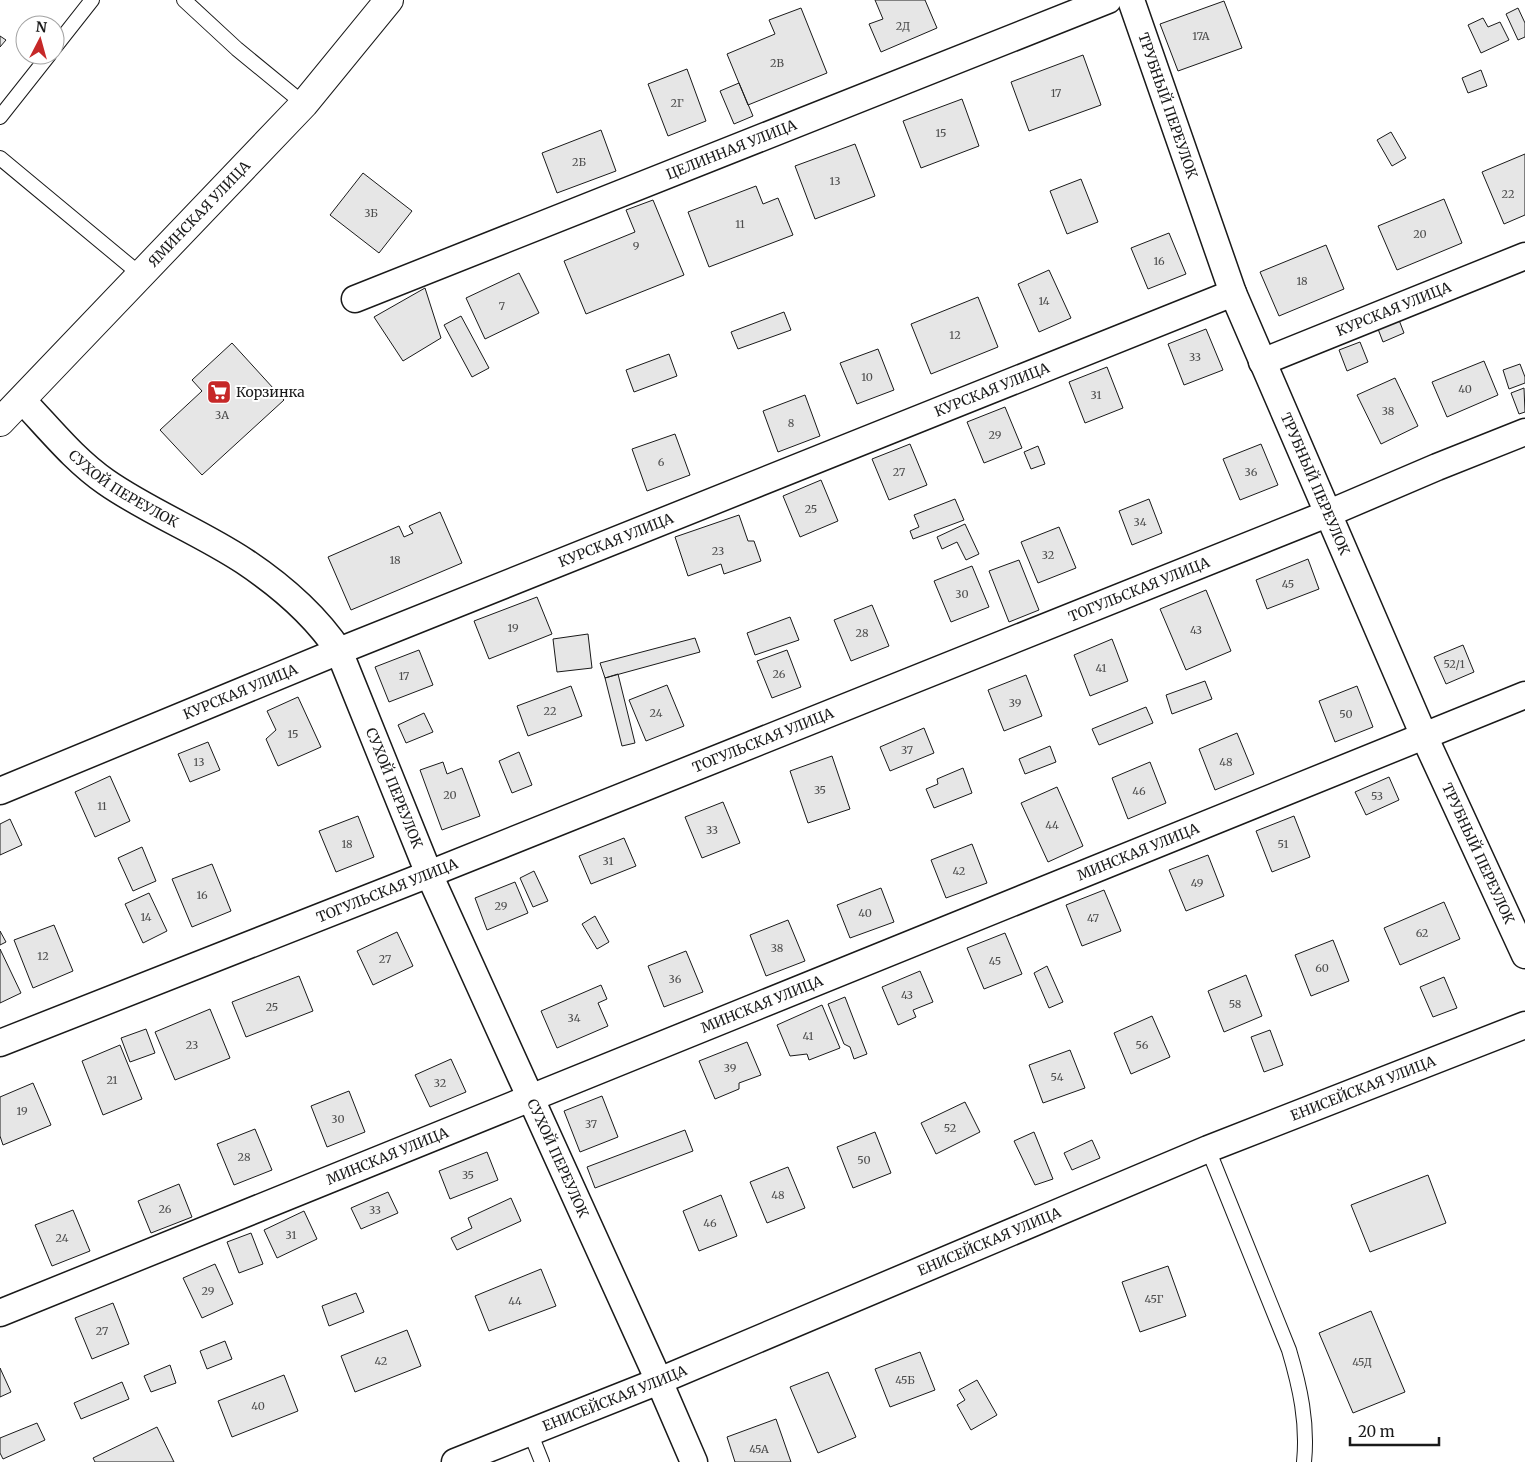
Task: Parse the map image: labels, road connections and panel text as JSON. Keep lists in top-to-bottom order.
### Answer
{
  "streets": {
    "main road": ["ЯМИНСКАЯ УЛИЦА"],
    "street": [
      "ТРУБНЫЙ ПЕРЕУЛОК",
      "ЦЕЛИННАЯ УЛИЦА",
      "КУРСКАЯ УЛИЦА",
      "СУХОЙ ПЕРЕУЛОК",
      "ТОГУЛЬСКАЯ УЛИЦА",
      "МИНСКАЯ УЛИЦА",
      "ЕНИСЕЙСКАЯ УЛИЦА"
    ]
  },
  "crossings": [
    ["ТРУБНЫЙ ПЕРЕУЛОК", "КУРСКАЯ УЛИЦА"],
    ["ТРУБНЫЙ ПЕРЕУЛОК", "ТОГУЛЬСКАЯ УЛИЦА"],
    ["ТРУБНЫЙ ПЕРЕУЛОК", "МИНСКАЯ УЛИЦА"],
    ["ЯМИНСКАЯ УЛИЦА", "СУХОЙ ПЕРЕУЛОК"],
    ["КУРСКАЯ УЛИЦА", "СУХОЙ ПЕРЕУЛОК"],
    ["СУХОЙ ПЕРЕУЛОК", "ТОГУЛЬСКАЯ УЛИЦА"],
    ["СУХОЙ ПЕРЕУЛОК", "МИНСКАЯ УЛИЦА"],
    ["СУХОЙ ПЕРЕУЛОК", "ЕНИСЕЙСКАЯ УЛИЦА"]
  ],
  "places": {
    "supermarket": ["Корзинка"]
  },
  "house_numbers": [
    "2Д",
    "17А",
    "2В",
    "17",
    "2Г",
    "15",
    "2Б",
    "13",
    "22",
    "3Б",
    "11",
    "20",
    "9",
    "16",
    "18",
    "14",
    "7",
    "12",
    "33",
    "10",
    "40",
    "31",
    "38",
    "3А",
    "8",
    "29",
    "6",
    "27",
    "36",
    "25",
    "34",
    "23",
    "32",
    "18",
    "45",
    "30",
    "19",
    "43",
    "28",
    "52/1",
    "41",
    "26",
    "17",
    "39",
    "22",
    "24",
    "50",
    "15",
    "37",
    "13",
    "48",
    "35",
    "46",
    "20",
    "53",
    "11",
    "44",
    "33",
    "18",
    "51",
    "31",
    "42",
    "49",
    "16",
    "29",
    "40",
    "14",
    "47",
    "62",
    "38",
    "12",
    "27",
    "45",
    "60",
    "36",
    "43",
    "58",
    "25",
    "34",
    "41",
    "23",
    "56",
    "39",
    "54",
    "21",
    "32",
    "19",
    "30",
    "37",
    "52",
    "28",
    "50",
    "35",
    "48",
    "26",
    "33",
    "46",
    "31",
    "24",
    "29",
    "45Г",
    "44",
    "27",
    "42",
    "45Д",
    "45Б",
    "40",
    "45А"
  ],
  "scale_bar": "20 m",
  "north": "top"
}
